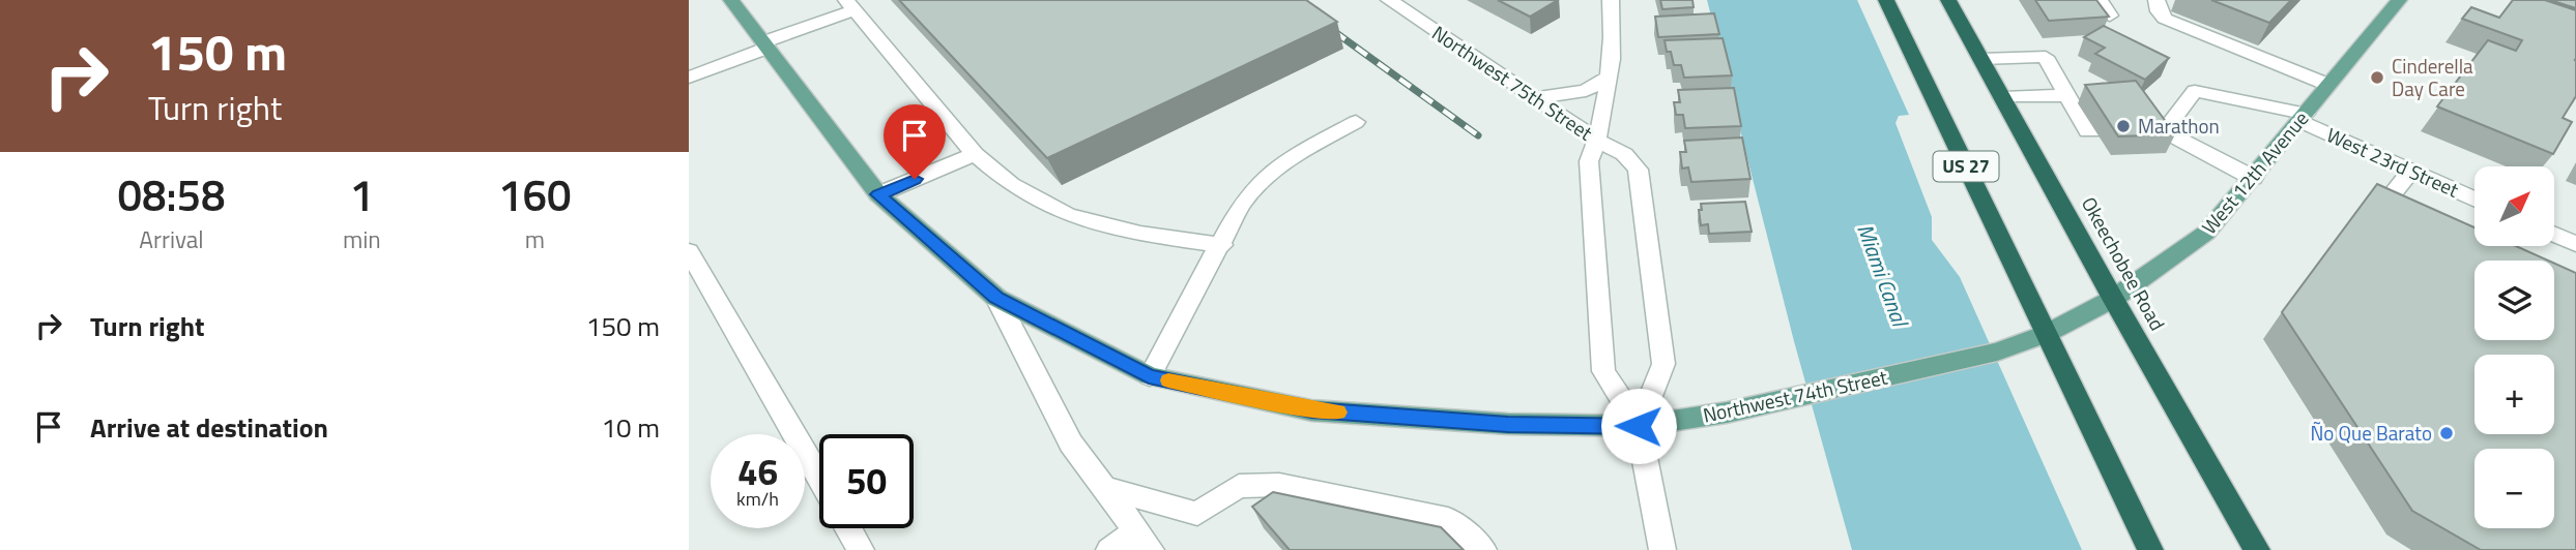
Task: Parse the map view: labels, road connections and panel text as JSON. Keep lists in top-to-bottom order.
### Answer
{
  "streets": {
    "highway": ["US 27", "Okeechobee Road"],
    "main road": ["West 12th Avenue", "Northwest 74th Street"],
    "street": ["Northwest 75th Street", "West 23rd Street"]
  },
  "crossings": [
    ["Northwest 75th Street", "Northwest 74th Street"],
    ["West 23rd Street", "West 12th Avenue"],
    ["US 27", "West 12th Avenue"],
    ["US 27", "Northwest 74th Street"],
    ["West 12th Avenue", "Okeechobee Road"],
    ["West 12th Avenue", "Northwest 74th Street"]
  ],
  "water": ["Miami Canal"],
  "places": ["Cinderella Day Care", "Marathon", "Ño Que Barato"],
  "north": "top right",
  "page": {
    "turn": ["150 m", "Turn right"],
    "eta": [
      "08:58",
      "Arrival",
      "1",
      "min",
      "160",
      "m"
    ],
    "map_buttons": ["+", "−"],
    "list": [
      {
        "name": "Turn right",
        "value": "150 m"
      },
      {
        "name": "Arrive at destination",
        "value": "10 m"
      }
    ],
    "speed": "46 km/h",
    "limit": "50"
  }
}
